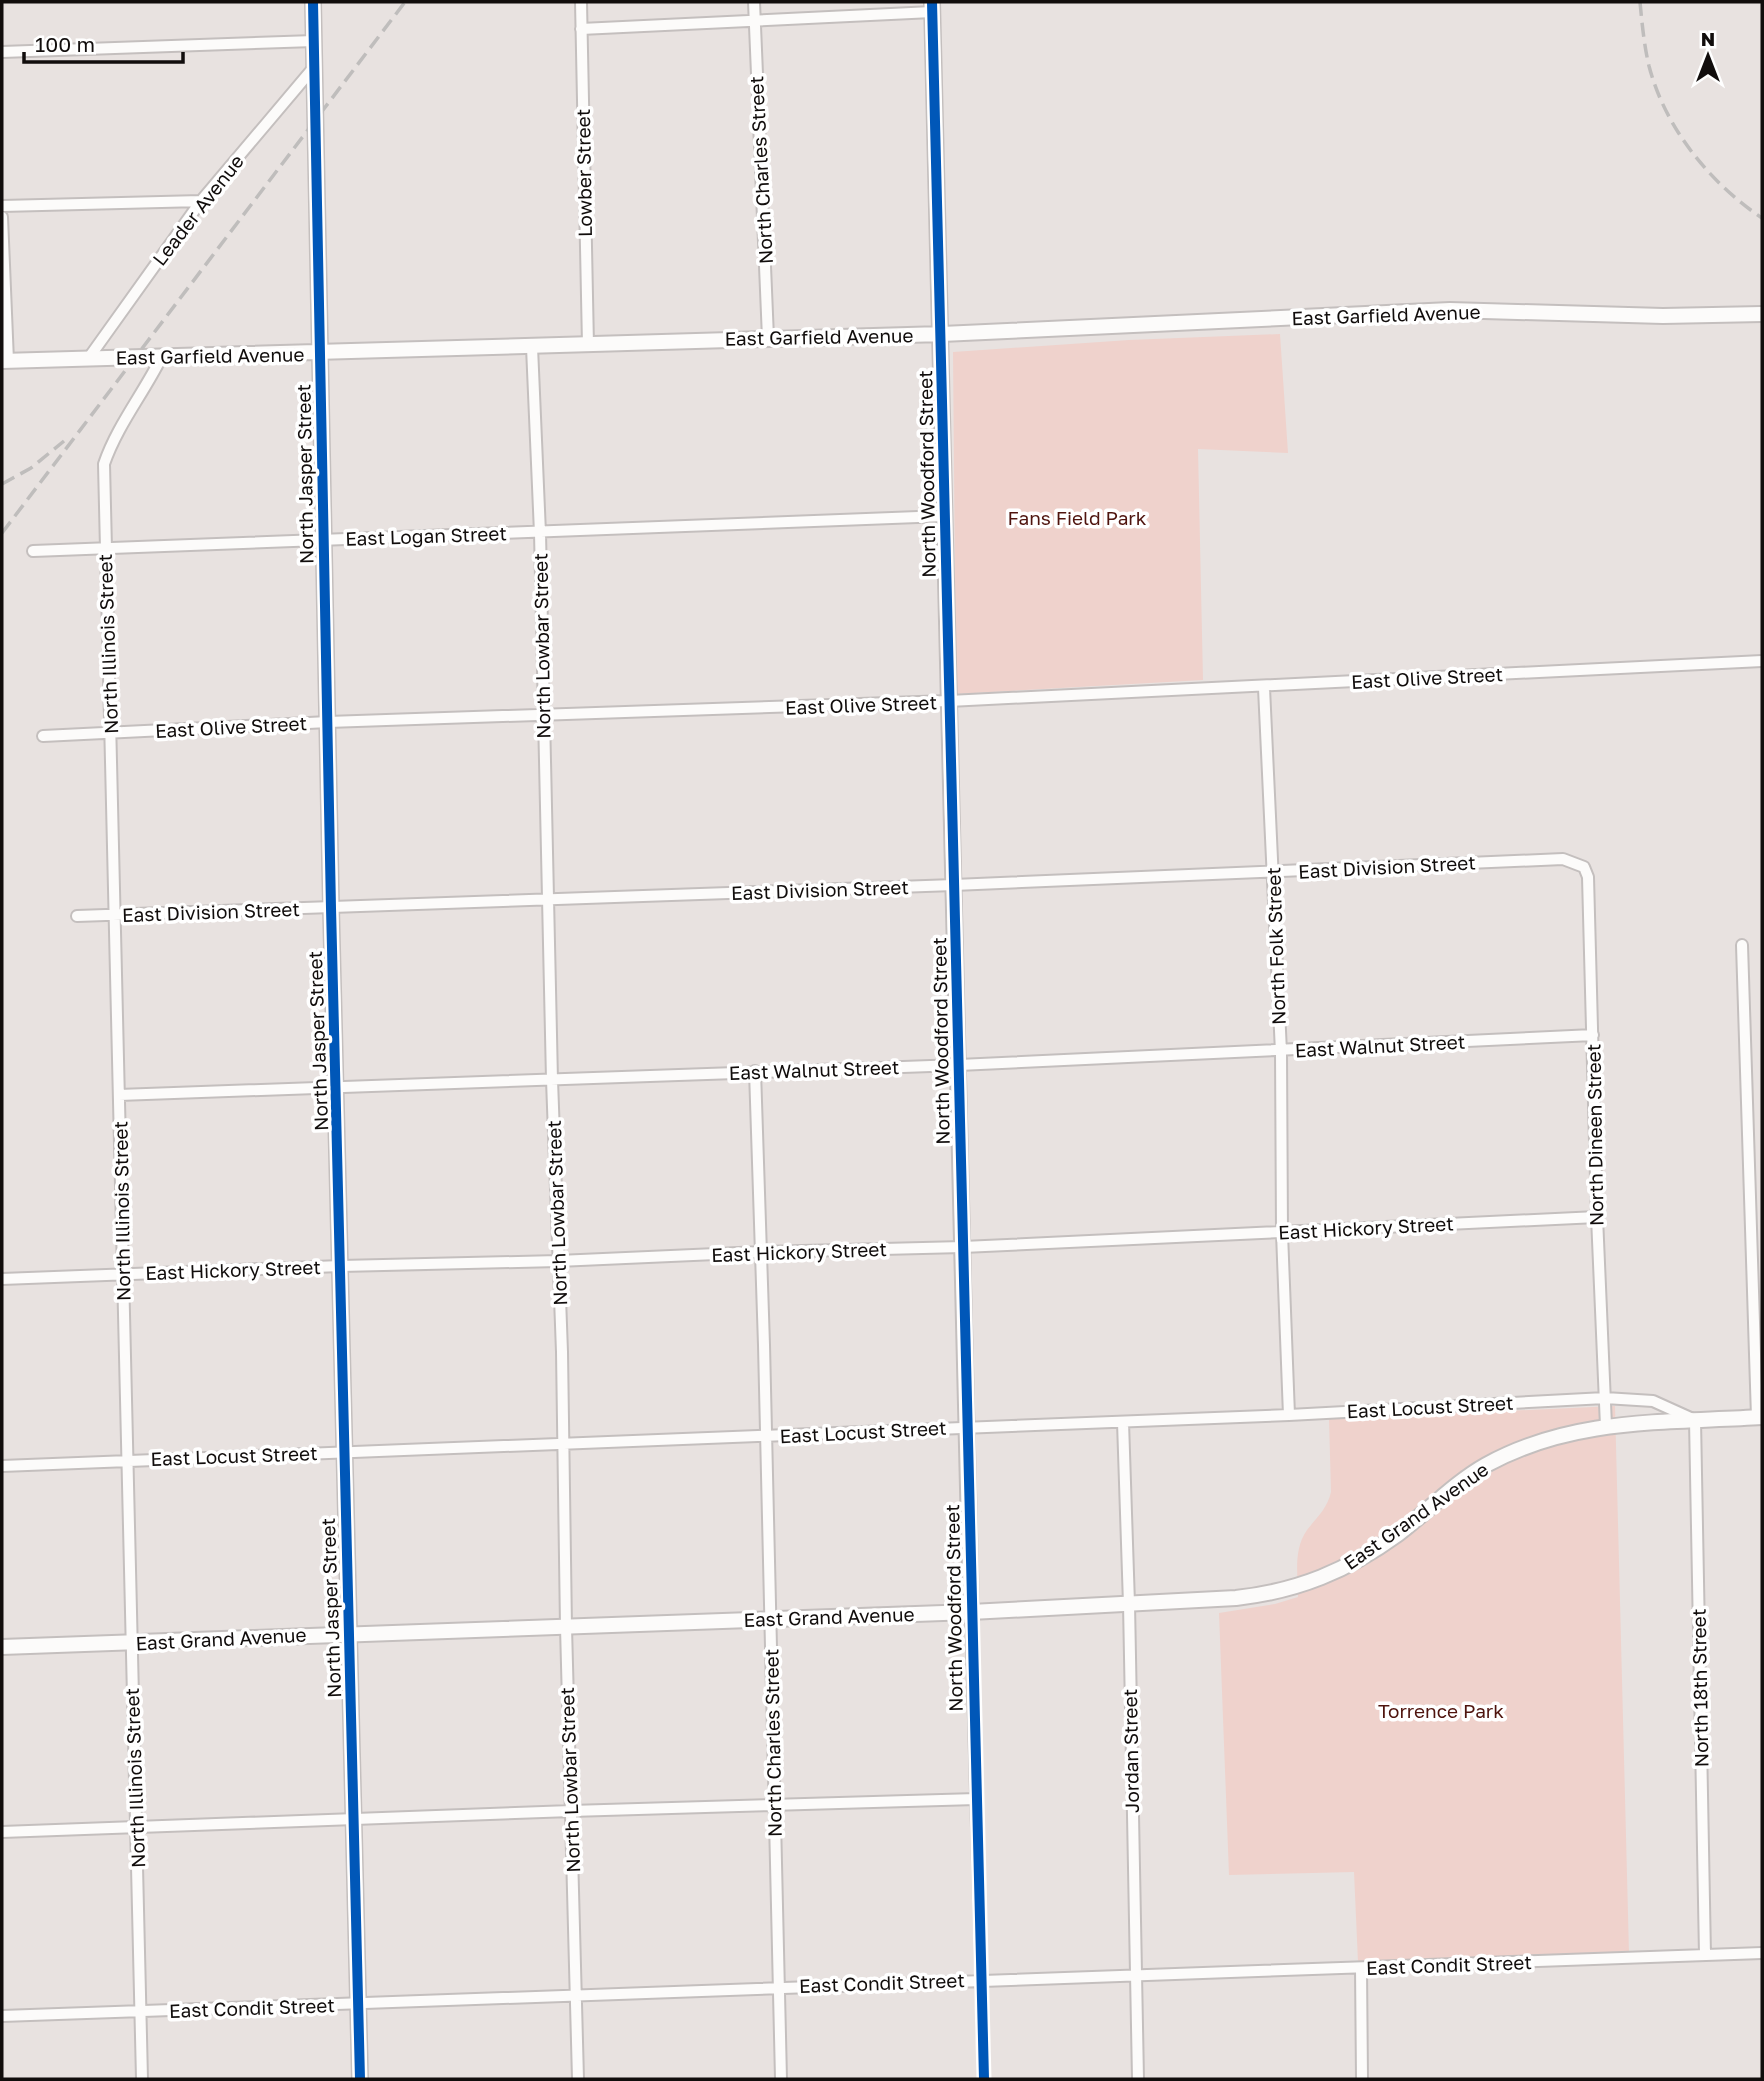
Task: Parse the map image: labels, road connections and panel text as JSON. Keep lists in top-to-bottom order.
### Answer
{
  "streets": {
    "street": [
      "North Charles Street",
      "Lowber Street",
      "Leader Avenue",
      "East Garfield Avenue",
      "North Jasper Street",
      "North Woodford Street",
      "East Logan Street",
      "North Illinois Street",
      "North Lowbar Street",
      "East Olive Street",
      "East Division Street",
      "North Folk Street",
      "East Walnut Street",
      "North Dineen Street",
      "East Hickory Street",
      "East Locust Street",
      "East Grand Avenue",
      "North 18th Street",
      "Jordan Street",
      "East Condit Street"
    ]
  },
  "crossings": [
    ["North Charles Street", "East Garfield Avenue"],
    ["North Charles Street", "East Walnut Street"],
    ["North Charles Street", "East Hickory Street"],
    ["North Charles Street", "East Locust Street"],
    ["North Charles Street", "East Grand Avenue"],
    ["North Charles Street", "East Condit Street"],
    ["Lowber Street", "East Garfield Avenue"],
    ["Leader Avenue", "East Garfield Avenue"],
    ["Leader Avenue", "North Jasper Street"],
    ["East Garfield Avenue", "North Jasper Street"],
    ["East Garfield Avenue", "North Woodford Street"],
    ["East Garfield Avenue", "North Illinois Street"],
    ["East Garfield Avenue", "North Lowbar Street"],
    ["North Jasper Street", "East Logan Street"],
    ["North Jasper Street", "East Olive Street"],
    ["North Jasper Street", "East Division Street"],
    ["North Jasper Street", "East Walnut Street"],
    ["North Jasper Street", "East Hickory Street"],
    ["North Jasper Street", "East Locust Street"],
    ["North Jasper Street", "East Grand Avenue"],
    ["North Jasper Street", "East Condit Street"],
    ["North Woodford Street", "East Logan Street"],
    ["North Woodford Street", "East Olive Street"],
    ["North Woodford Street", "East Division Street"],
    ["North Woodford Street", "East Walnut Street"],
    ["North Woodford Street", "East Hickory Street"],
    ["North Woodford Street", "East Locust Street"],
    ["North Woodford Street", "East Grand Avenue"],
    ["North Woodford Street", "East Condit Street"],
    ["East Logan Street", "North Illinois Street"],
    ["East Logan Street", "North Lowbar Street"],
    ["North Illinois Street", "East Olive Street"],
    ["North Illinois Street", "East Division Street"],
    ["North Illinois Street", "East Walnut Street"],
    ["North Illinois Street", "East Hickory Street"],
    ["North Illinois Street", "East Locust Street"],
    ["North Illinois Street", "East Grand Avenue"],
    ["North Illinois Street", "East Condit Street"],
    ["North Lowbar Street", "East Olive Street"],
    ["North Lowbar Street", "East Division Street"],
    ["North Lowbar Street", "East Walnut Street"],
    ["North Lowbar Street", "East Hickory Street"],
    ["North Lowbar Street", "East Locust Street"],
    ["North Lowbar Street", "East Grand Avenue"],
    ["North Lowbar Street", "East Condit Street"],
    ["East Olive Street", "North Folk Street"],
    ["East Division Street", "North Folk Street"],
    ["East Division Street", "North Dineen Street"],
    ["North Folk Street", "East Walnut Street"],
    ["North Folk Street", "East Hickory Street"],
    ["North Folk Street", "East Locust Street"],
    ["East Walnut Street", "North Dineen Street"],
    ["North Dineen Street", "East Hickory Street"],
    ["North Dineen Street", "East Locust Street"],
    ["North Dineen Street", "East Grand Avenue"],
    ["East Locust Street", "East Grand Avenue"],
    ["East Locust Street", "North 18th Street"],
    ["East Locust Street", "Jordan Street"],
    ["East Grand Avenue", "North 18th Street"],
    ["East Grand Avenue", "Jordan Street"],
    ["North 18th Street", "East Condit Street"],
    ["Jordan Street", "East Condit Street"]
  ],
  "parks": ["Fans Field Park", "Torrence Park"],
  "scale_bar": "100 m",
  "north": "top"
}
